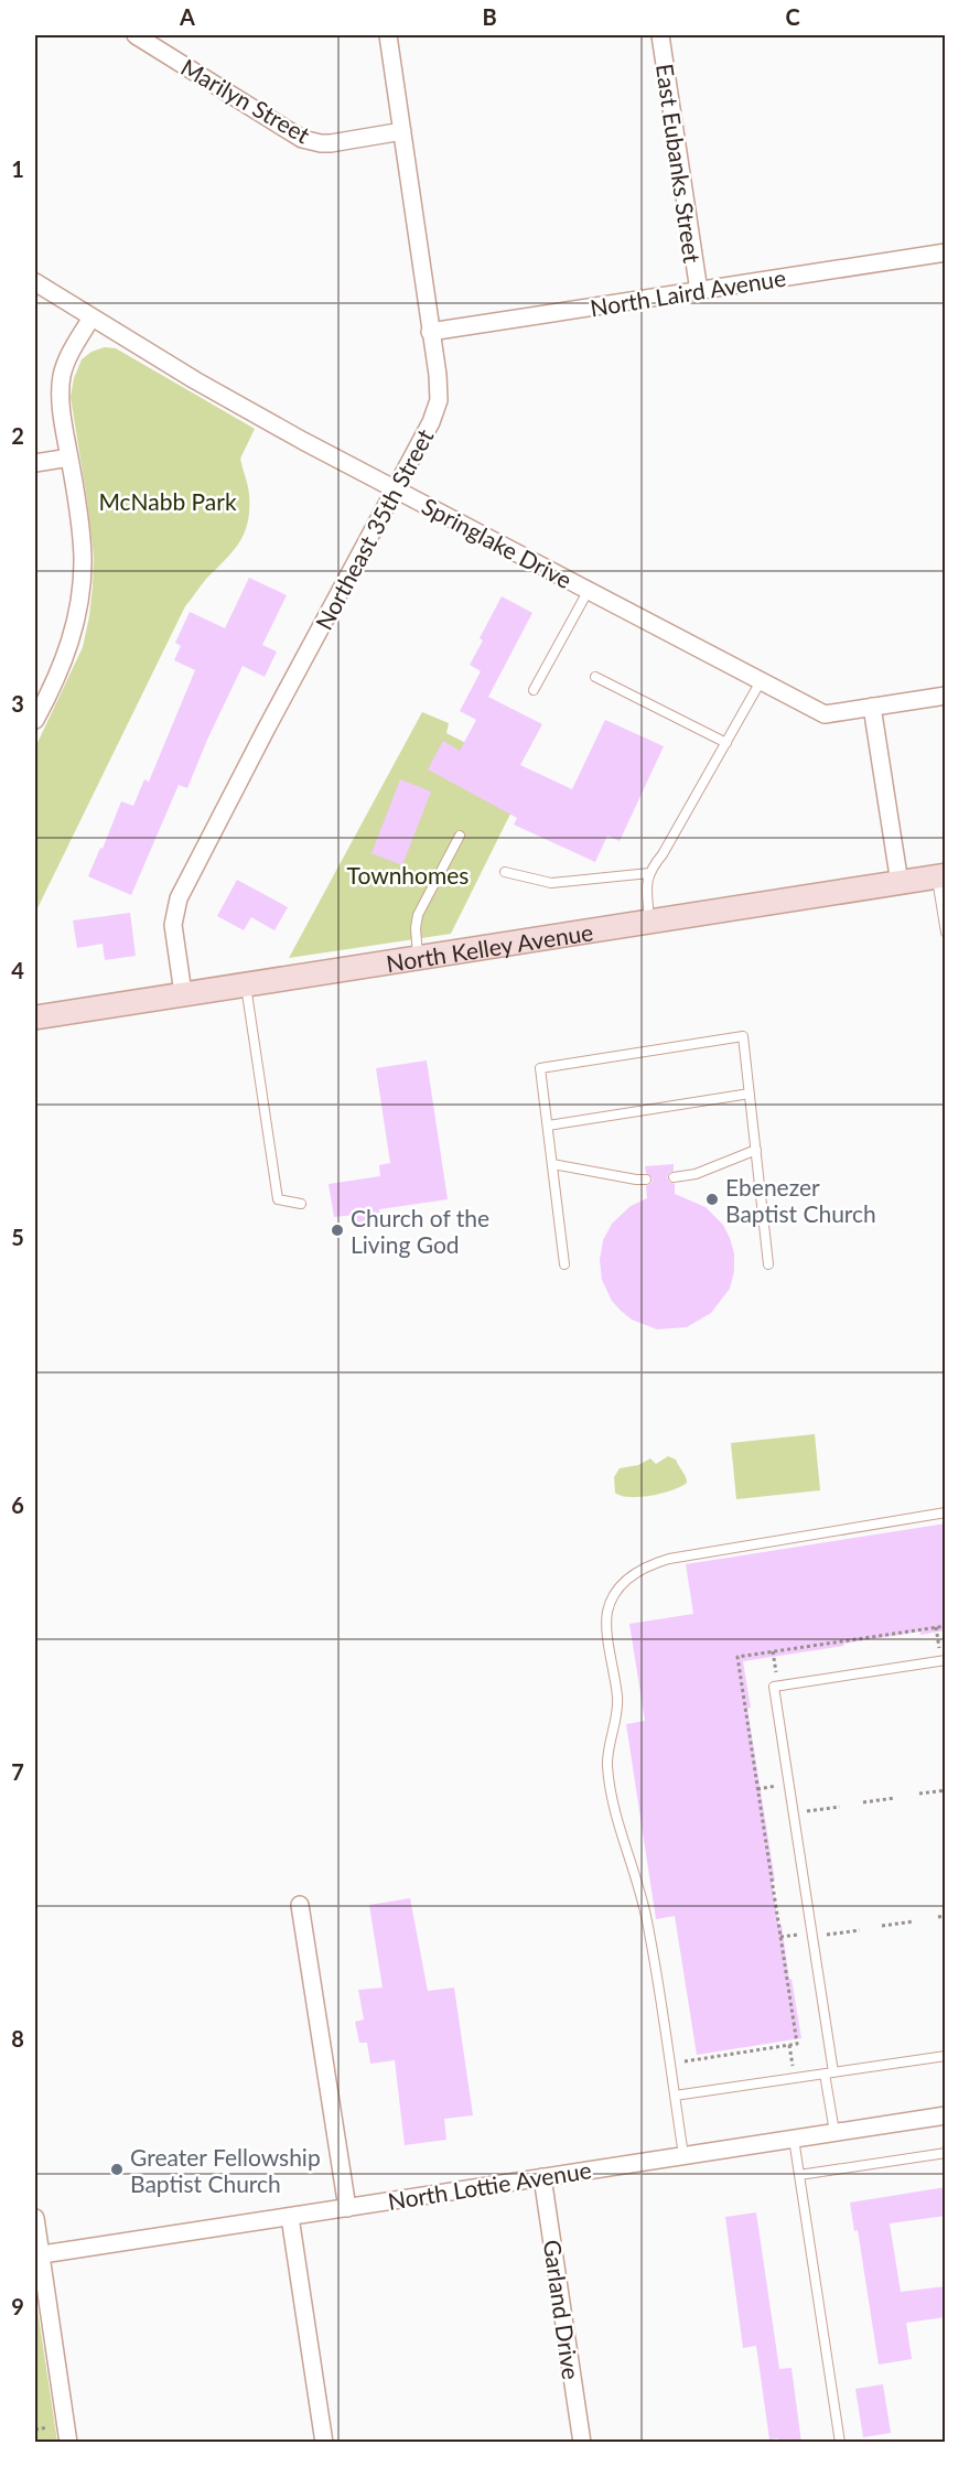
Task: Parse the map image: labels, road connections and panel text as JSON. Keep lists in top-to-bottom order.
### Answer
{
  "streets": {
    "main road": ["North Kelley Avenue"],
    "street": [
      "Marilyn Street",
      "East Eubanks Street",
      "North Laird Avenue",
      "Northeast 35th Street",
      "Springlake Drive",
      "North Lottie Avenue",
      "Garland Drive"
    ]
  },
  "crossings": [
    ["Marilyn Street", "Northeast 35th Street"],
    ["East Eubanks Street", "North Laird Avenue"],
    ["North Laird Avenue", "Northeast 35th Street"],
    ["Northeast 35th Street", "Springlake Drive"],
    ["Northeast 35th Street", "North Kelley Avenue"],
    ["North Lottie Avenue", "Garland Drive"]
  ],
  "parks": ["McNabb Park", "Townhomes"],
  "places": ["Ebenezer Baptist Church", "Church of the Living God", "Greater Fellowship Baptist Church"],
  "grid": {
    "columns": ["A", "B", "C"],
    "rows": [
      "1",
      "2",
      "3",
      "4",
      "5",
      "6",
      "7",
      "8",
      "9"
    ]
  }
}
